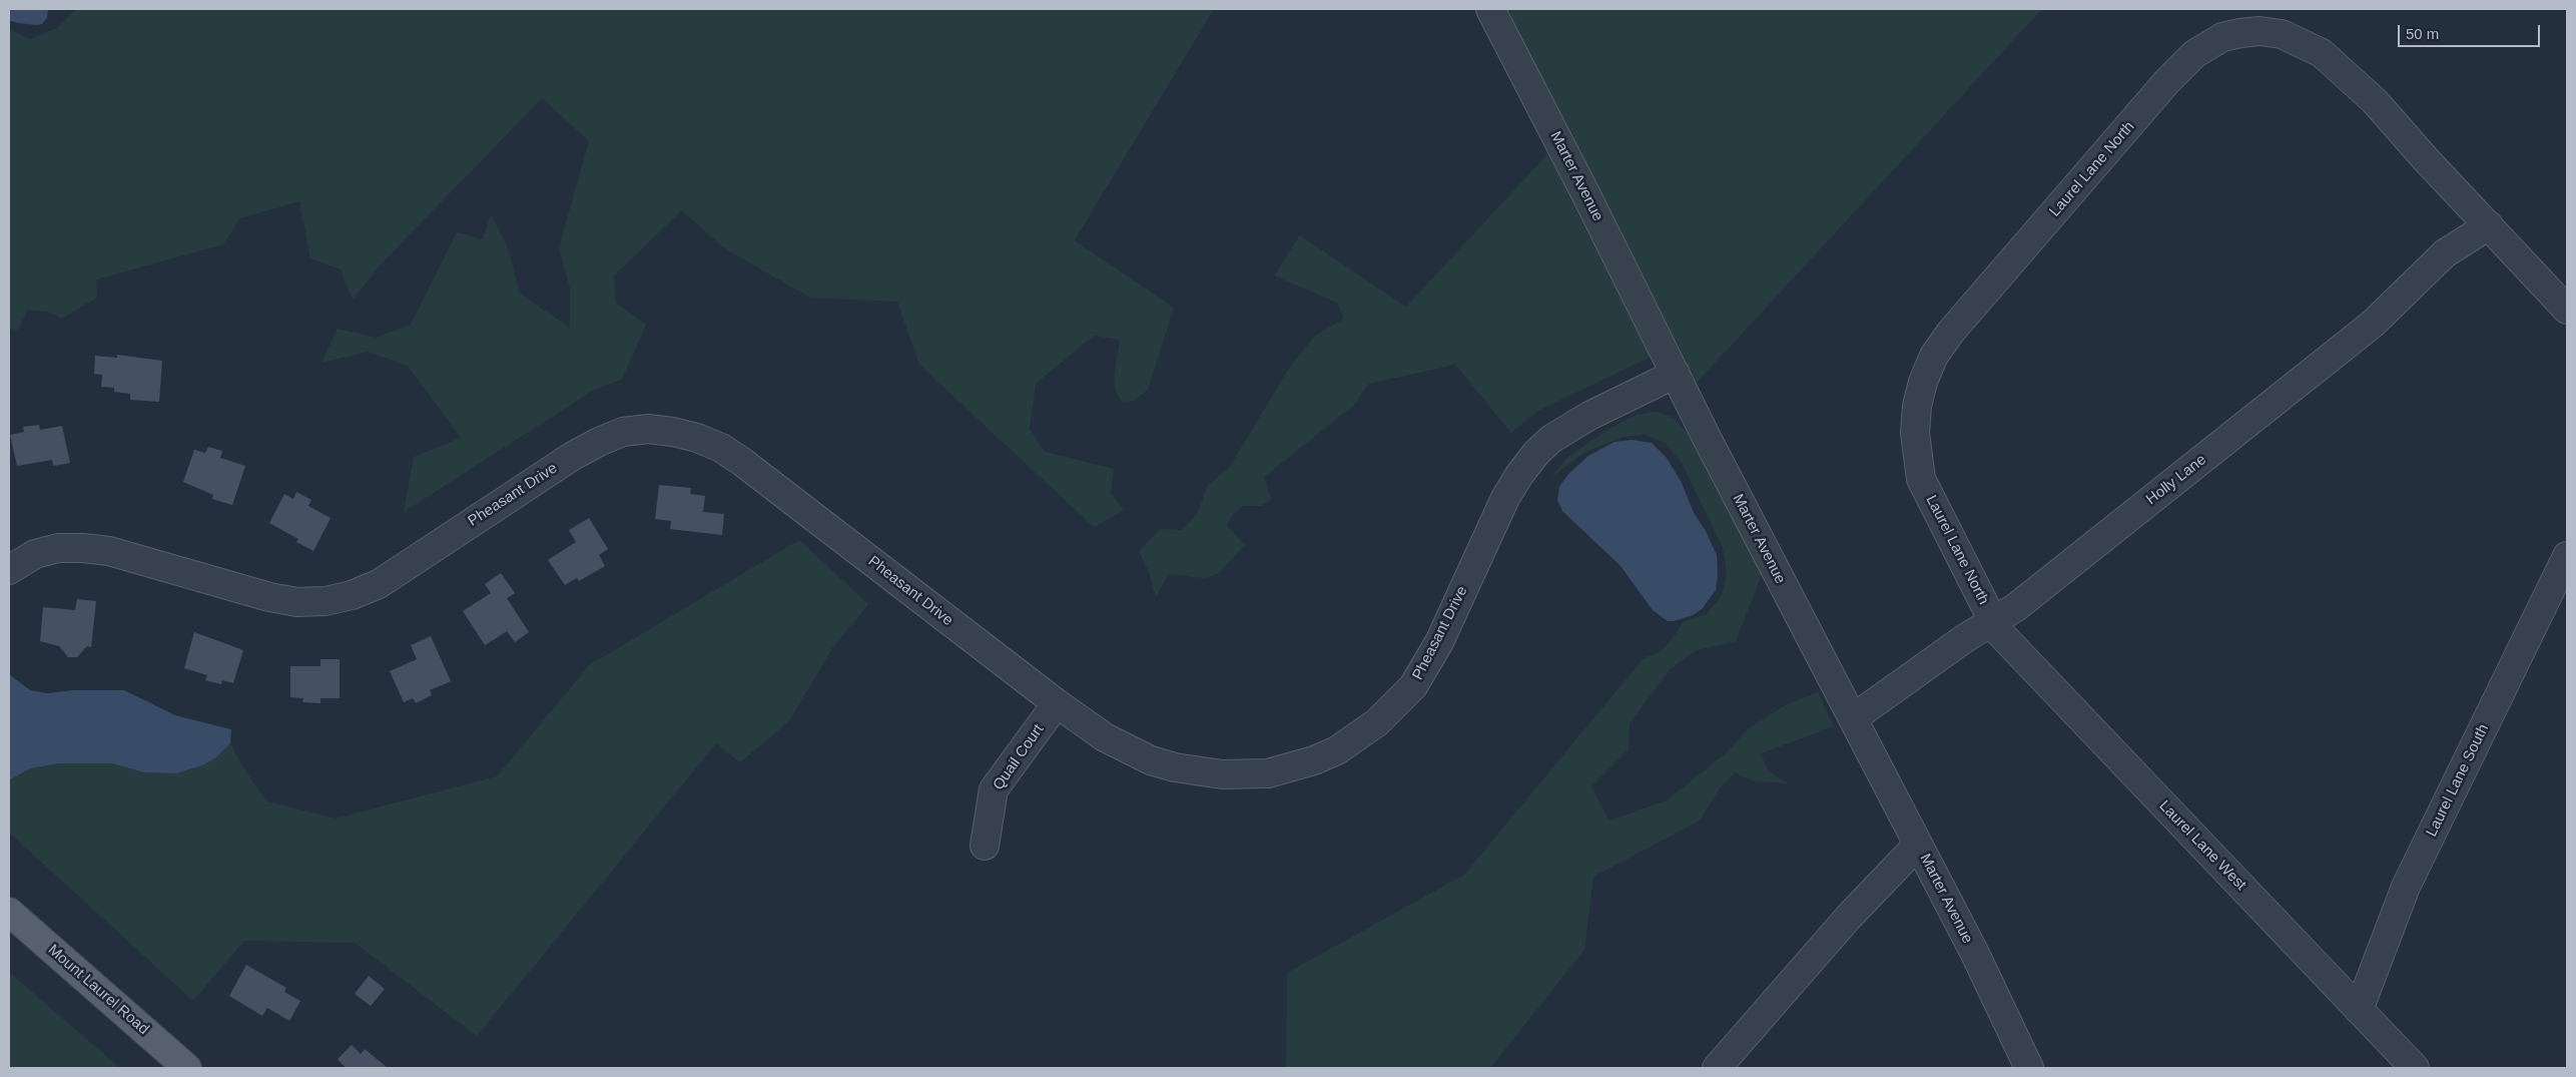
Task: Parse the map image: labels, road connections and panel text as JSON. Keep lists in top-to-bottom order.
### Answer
{
  "streets": {
    "main road": ["Mount Laurel Road"],
    "street": [
      "Laurel Lane North",
      "Marter Avenue",
      "Holly Lane",
      "Pheasant Drive",
      "Quail Court",
      "Laurel Lane South",
      "Laurel Lane West"
    ]
  },
  "crossings": [
    ["Laurel Lane North", "Holly Lane"],
    ["Laurel Lane North", "Laurel Lane West"],
    ["Marter Avenue", "Holly Lane"],
    ["Marter Avenue", "Pheasant Drive"],
    ["Holly Lane", "Laurel Lane West"],
    ["Pheasant Drive", "Quail Court"],
    ["Laurel Lane South", "Laurel Lane West"]
  ],
  "scale_bar": "50 m"
}
